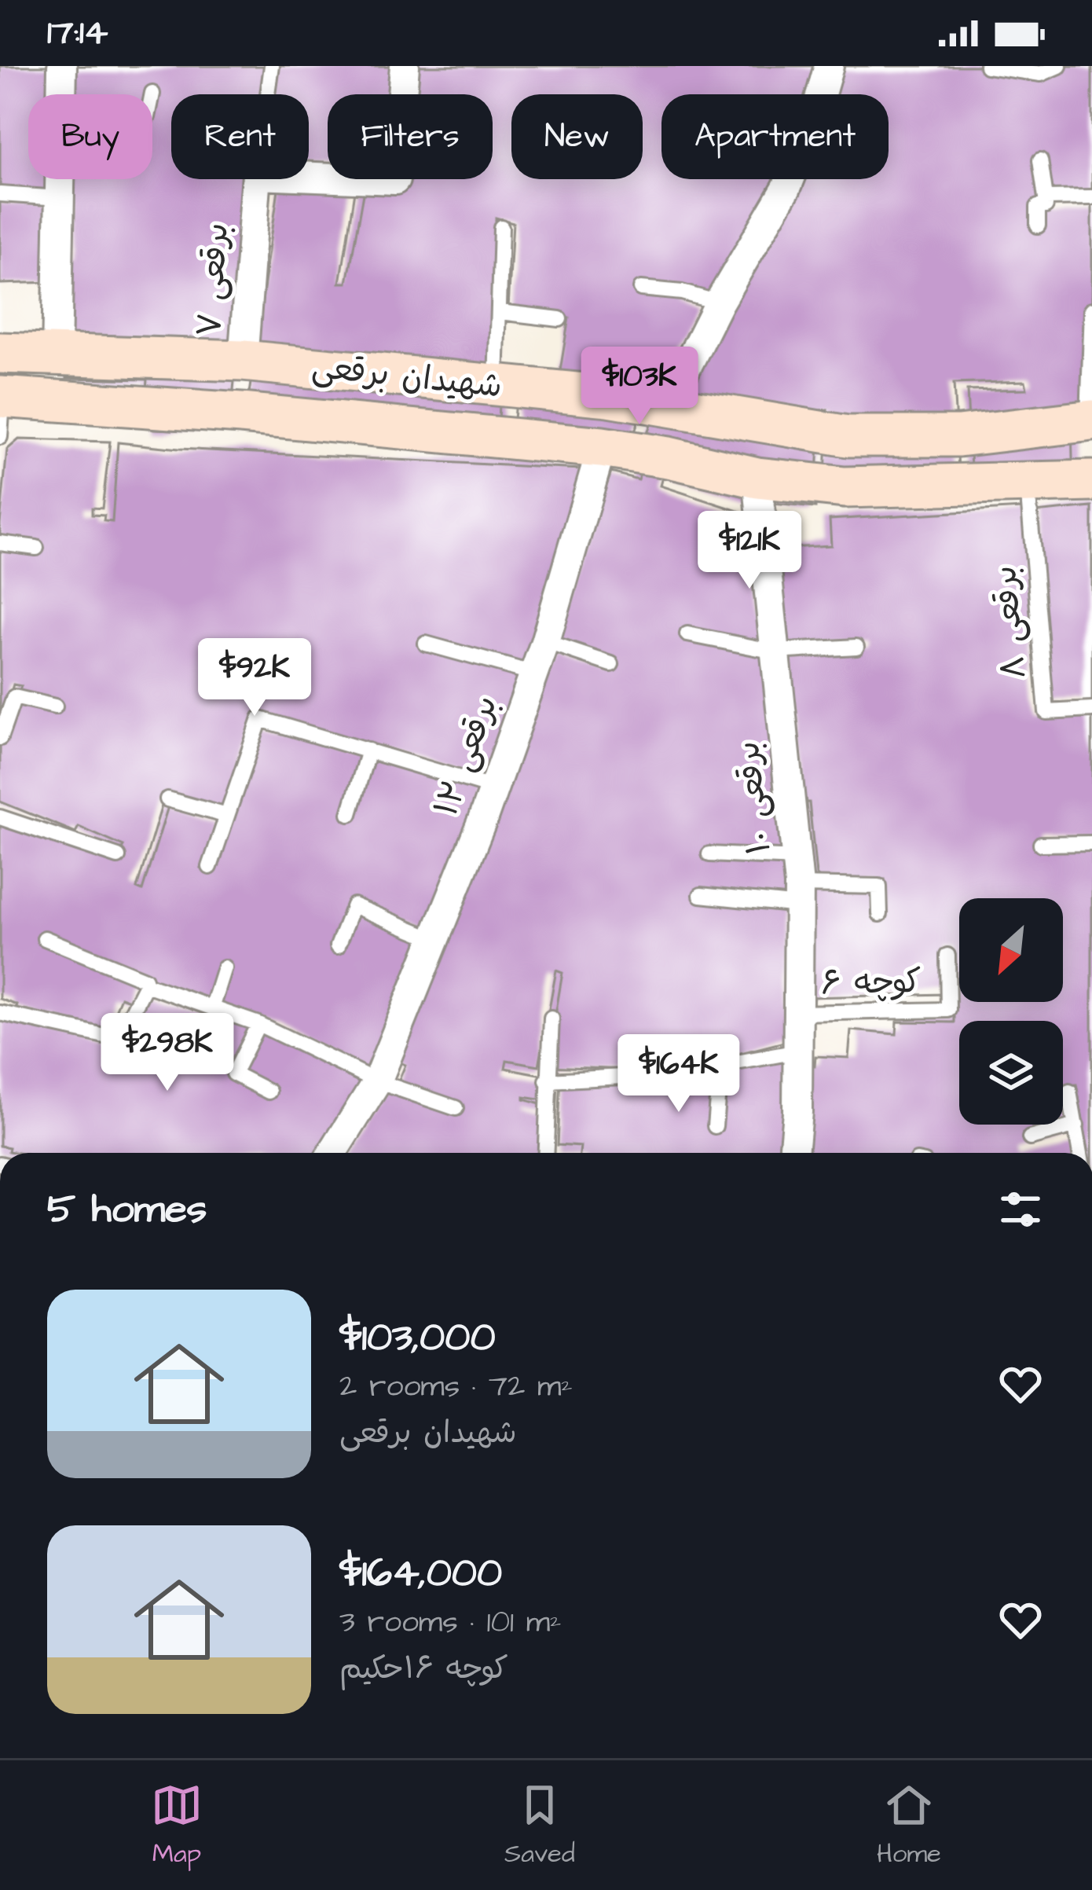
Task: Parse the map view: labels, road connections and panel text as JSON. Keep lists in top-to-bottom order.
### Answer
{
  "streets": {
    "main road": ["شهیدان برقعی"],
    "street": ["برقعی ۷", "برقعی ۱۲", "برقعی ۱۰"],
    "lane": ["برقعی ۸", "کوچه ۶"]
  },
  "crossings": [
    ["برقعی ۷", "شهیدان برقعی"],
    ["شهیدان برقعی", "برقعی ۸"],
    ["شهیدان برقعی", "برقعی ۱۲"],
    ["شهیدان برقعی", "برقعی ۱۰"],
    ["برقعی ۱۰", "کوچه ۶"]
  ],
  "north": "bottom left",
  "page": {
    "status": "17:14",
    "chip": [
      "Buy",
      "Rent",
      "Filters",
      "New",
      "Apartment"
    ],
    "price": [
      "$103K",
      "$121K",
      "$92K",
      "$298K",
      "$164K"
    ],
    "heading": "5 homes",
    "list": [
      {
        "name": "$103,000",
        "note": "2 rooms · 72 m² · شهیدان برقعی"
      },
      {
        "name": "$164,000",
        "note": "3 rooms · 101 m² · کوچه ۱۶حکیم"
      }
    ],
    "tabs": ["Map", "Saved", "Home"]
  }
}
